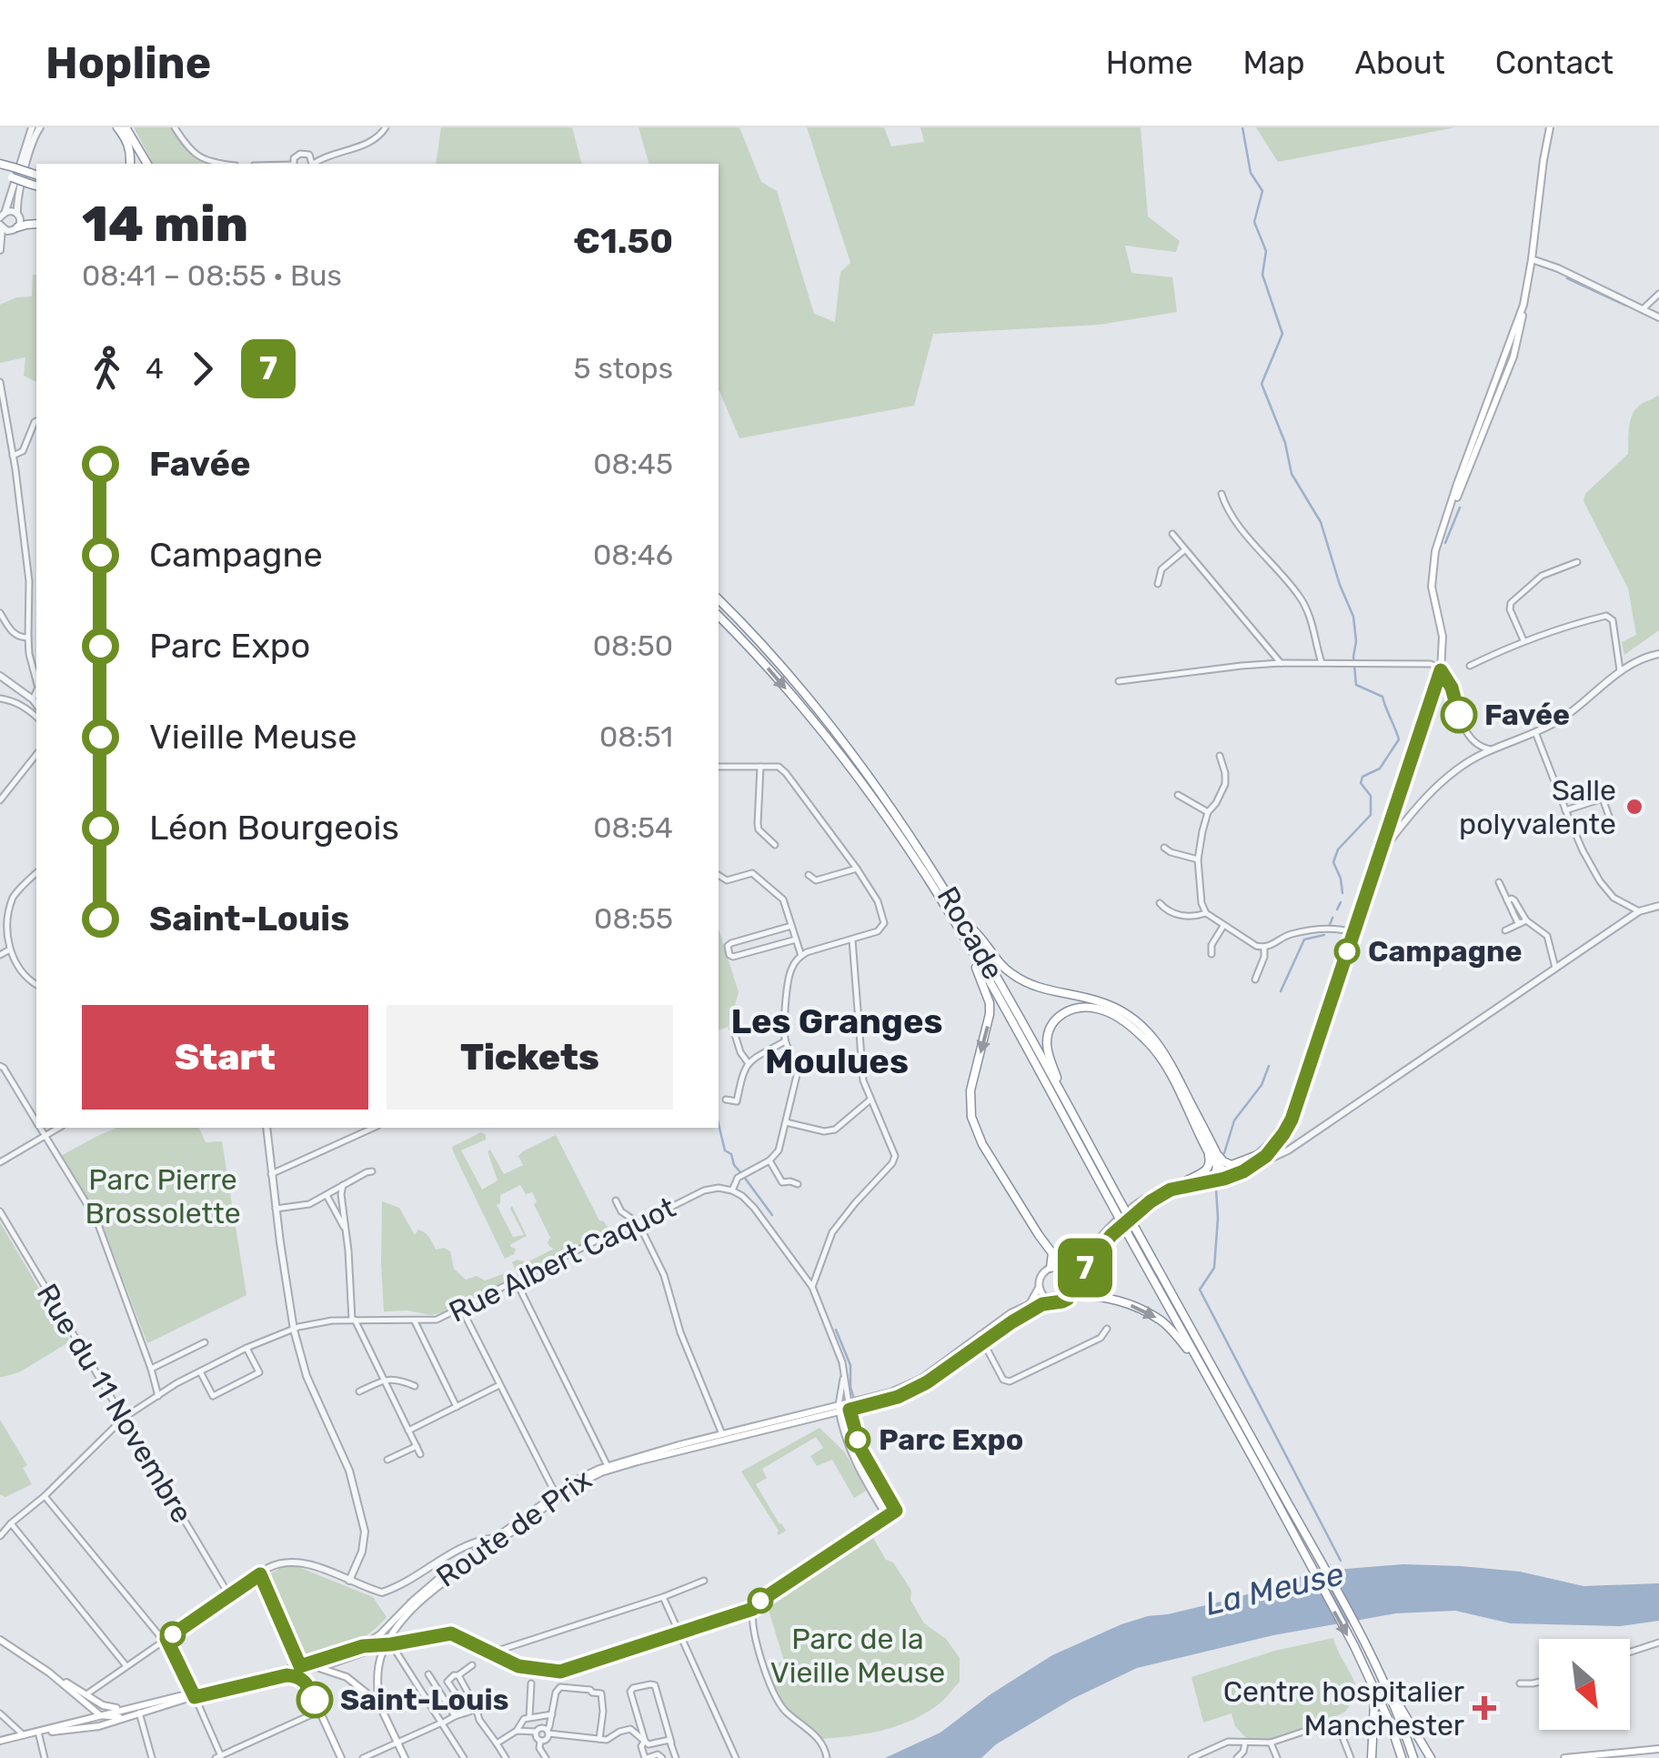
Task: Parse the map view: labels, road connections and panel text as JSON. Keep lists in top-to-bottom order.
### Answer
{
  "streets": {
    "highway": ["Rocade"],
    "main road": ["Route de Prix"],
    "street": ["Rue Albert Caquot", "Rue du 11 Novembre"]
  },
  "crossings": [
    ["Rue Albert Caquot", "Rue du 11 Novembre"]
  ],
  "districts": ["Les Granges Moulues"],
  "water": ["La Meuse"],
  "parks": ["Parc Pierre Brossolette", "Parc de la Vieille Meuse"],
  "places": {
    "other": [
      "Favée",
      "Salle polyvalente",
      "Campagne",
      "Parc Expo",
      "Saint-Louis"
    ],
    "health": ["Centre hospitalier Manchester"]
  },
  "lines": ["bus line 7"],
  "north": "bottom right",
  "page": {
    "header": "Hopline",
    "nav": [
      "Home",
      "Map",
      "About",
      "Contact"
    ],
    "on_map": "7",
    "heading": ["14 min", "08:41 – 08:55 · Bus", "€1.50"],
    "legs": ["4", "7", "5 stops"],
    "list": [
      {
        "name": "Favée",
        "value": "08:45"
      },
      {
        "name": "Campagne",
        "value": "08:46"
      },
      {
        "name": "Parc Expo",
        "value": "08:50"
      },
      {
        "name": "Vieille Meuse",
        "value": "08:51"
      },
      {
        "name": "Léon Bourgeois",
        "value": "08:54"
      },
      {
        "name": "Saint-Louis",
        "value": "08:55"
      }
    ],
    "buttons": ["Start", "Tickets"]
  }
}
